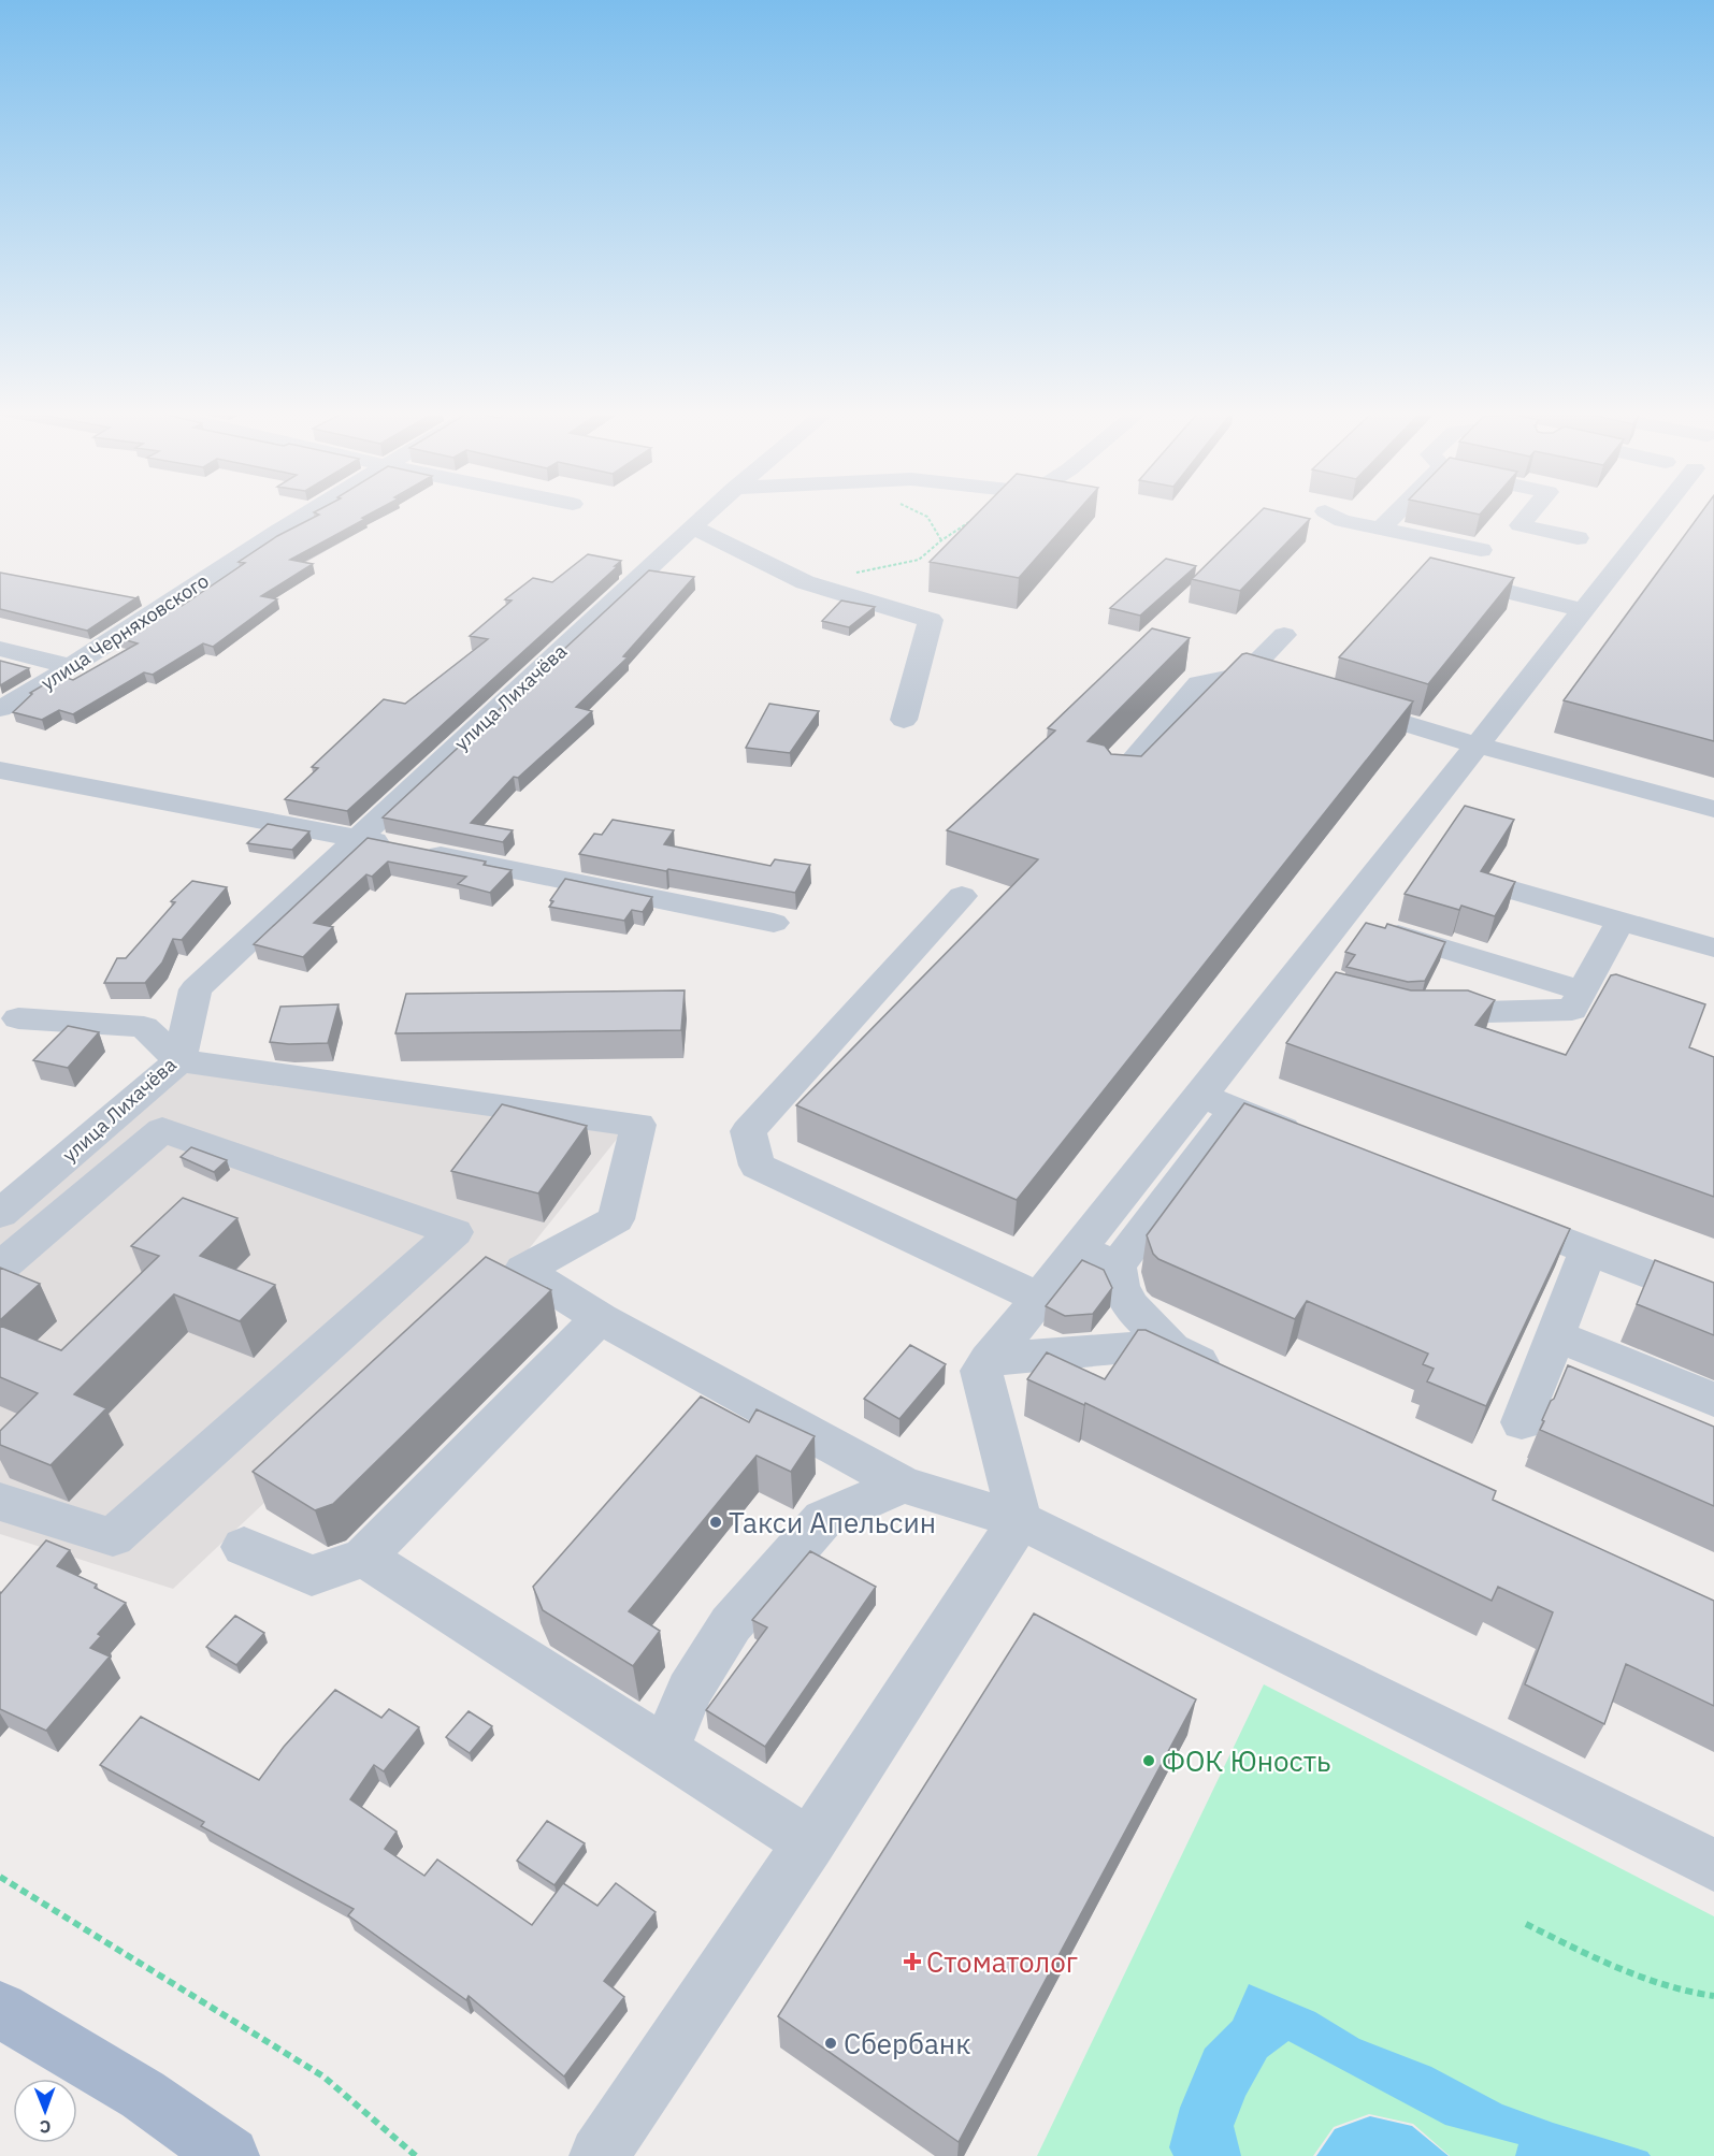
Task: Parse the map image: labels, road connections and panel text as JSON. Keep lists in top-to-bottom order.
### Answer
{
  "streets": {
    "street": ["улица Черняховского", "улица Лихачёва"]
  },
  "places": {
    "other": ["Такси Апельсин", "ФОК Юность", "Сбербанк"],
    "health": ["Стоматолог"]
  },
  "north": "bottom"
}
